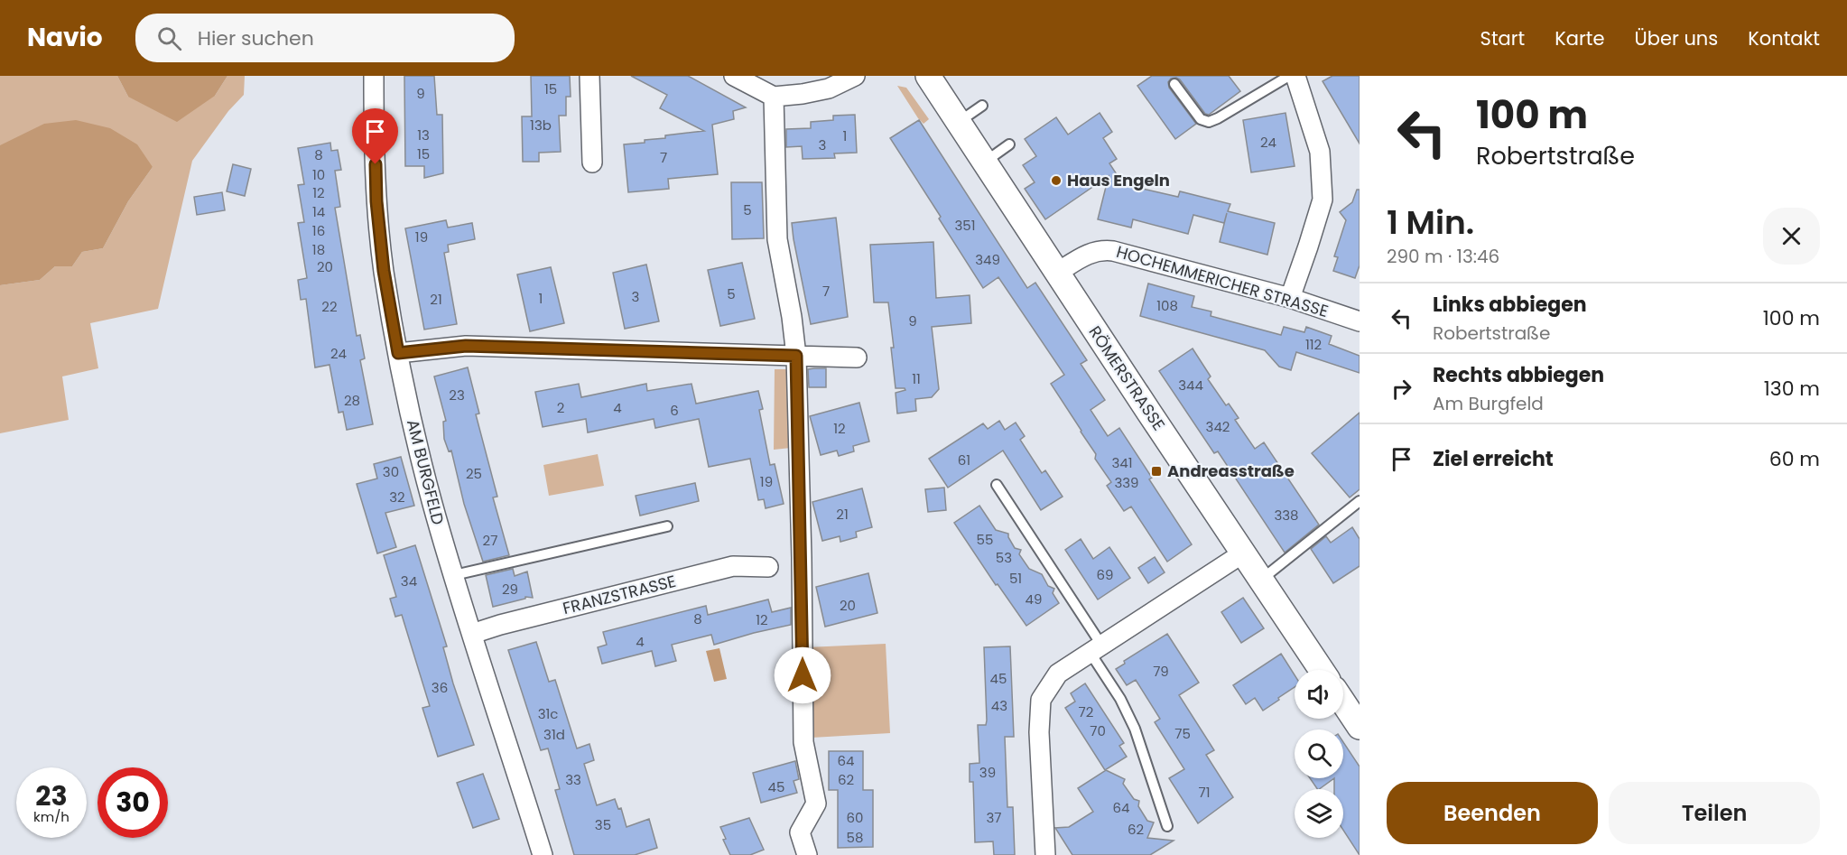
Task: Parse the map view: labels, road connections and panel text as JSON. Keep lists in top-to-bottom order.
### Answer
{
  "streets": {
    "street": [
      "HOCHEMMERICHER STRASSE",
      "RÖMERSTRASSE",
      "AM BURGFELD",
      "FRANZSTRASSE"
    ]
  },
  "crossings": [
    ["HOCHEMMERICHER STRASSE", "RÖMERSTRASSE"],
    ["AM BURGFELD", "FRANZSTRASSE"]
  ],
  "places": {
    "other": ["Haus Engeln"],
    "transit": ["Andreasstraße"]
  },
  "house_numbers": [
    "15",
    "9",
    "13b",
    "13",
    "1",
    "24",
    "3",
    "15",
    "8",
    "7",
    "10",
    "12",
    "5",
    "14",
    "351",
    "16",
    "19",
    "18",
    "349",
    "20",
    "7",
    "5",
    "3",
    "1",
    "21",
    "108",
    "22",
    "9",
    "112",
    "24",
    "11",
    "344",
    "23",
    "28",
    "2",
    "4",
    "6",
    "342",
    "12",
    "61",
    "341",
    "30",
    "25",
    "19",
    "339",
    "32",
    "21",
    "338",
    "55",
    "27",
    "53",
    "69",
    "51",
    "34",
    "29",
    "49",
    "20",
    "8",
    "12",
    "4",
    "79",
    "45",
    "36",
    "43",
    "72",
    "31c",
    "70",
    "75",
    "31d",
    "64",
    "39",
    "33",
    "62",
    "45",
    "71",
    "64",
    "60",
    "37",
    "35",
    "62",
    "58"
  ],
  "page": {
    "header": "Navio",
    "search": "Hier suchen",
    "nav": [
      "Start",
      "Karte",
      "Über uns",
      "Kontakt"
    ],
    "turn": ["100 m", "Robertstraße"],
    "heading": ["1 Min.", "290 m · 13:46"],
    "list": [
      {
        "name": "Links abbiegen",
        "note": "Robertstraße",
        "value": "100 m"
      },
      {
        "name": "Rechts abbiegen",
        "note": "Am Burgfeld",
        "value": "130 m"
      },
      {
        "name": "Ziel erreicht",
        "value": "60 m"
      }
    ],
    "speed": "23 km/h",
    "limit": "30",
    "buttons": ["Beenden", "Teilen"]
  }
}
